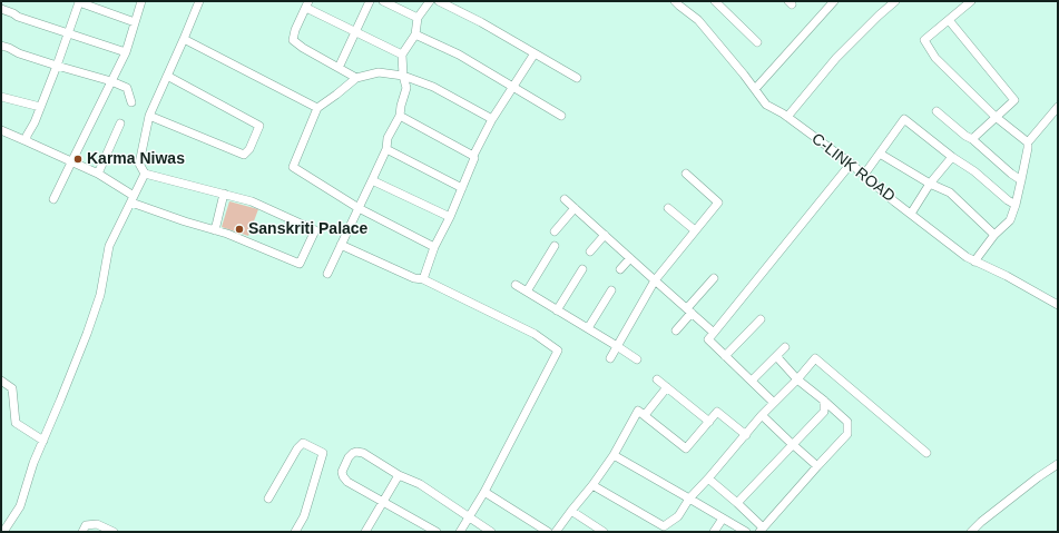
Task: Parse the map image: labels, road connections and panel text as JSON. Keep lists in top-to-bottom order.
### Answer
{
  "streets": {
    "street": ["C-LINK ROAD"]
  },
  "places": ["Karma Niwas", "Sanskriti Palace"]
}
